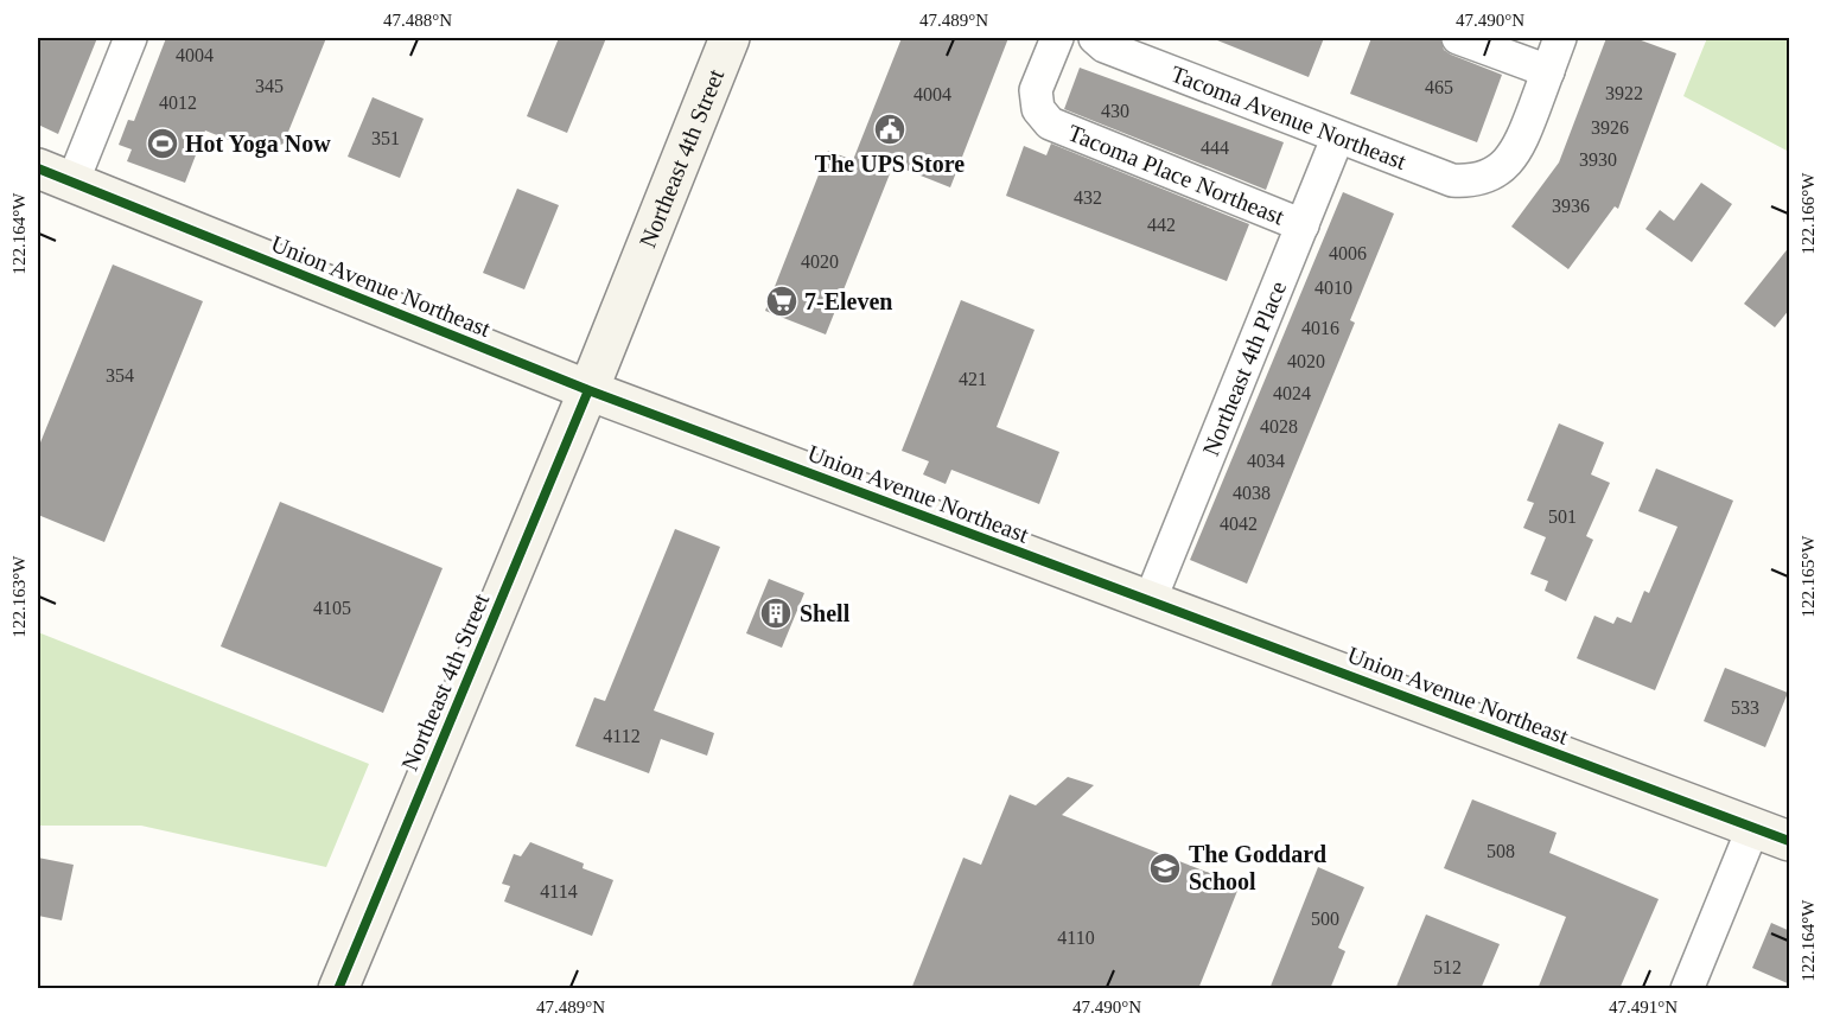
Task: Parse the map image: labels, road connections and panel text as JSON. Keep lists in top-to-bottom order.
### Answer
{
  "streets": {
    "street": [
      "Tacoma Avenue Northeast",
      "Northeast 4th Street",
      "Tacoma Place Northeast",
      "Union Avenue Northeast",
      "Northeast 4th Place"
    ]
  },
  "crossings": [
    ["Tacoma Avenue Northeast", "Northeast 4th Place"],
    ["Northeast 4th Street", "Union Avenue Northeast"],
    ["Tacoma Place Northeast", "Northeast 4th Place"],
    ["Union Avenue Northeast", "Northeast 4th Place"]
  ],
  "places": {
    "public building": ["The UPS Store"],
    "sports": ["Hot Yoga Now"],
    "supermarket": ["7-Eleven"],
    "building": ["Shell"],
    "school or university": ["The Goddard School"]
  },
  "house_numbers": [
    "4004",
    "345",
    "465",
    "3922",
    "4004",
    "4012",
    "430",
    "3926",
    "351",
    "444",
    "3930",
    "432",
    "3936",
    "442",
    "4006",
    "4020",
    "4010",
    "4016",
    "4020",
    "354",
    "421",
    "4024",
    "4028",
    "4034",
    "4038",
    "501",
    "4042",
    "4105",
    "533",
    "4112",
    "508",
    "4114",
    "500",
    "4110",
    "512"
  ],
  "coordinates": [
    "47.488°N",
    "47.489°N",
    "47.490°N",
    "122.166°W",
    "122.164°W",
    "122.165°W",
    "122.163°W",
    "47.491°N"
  ]
}
